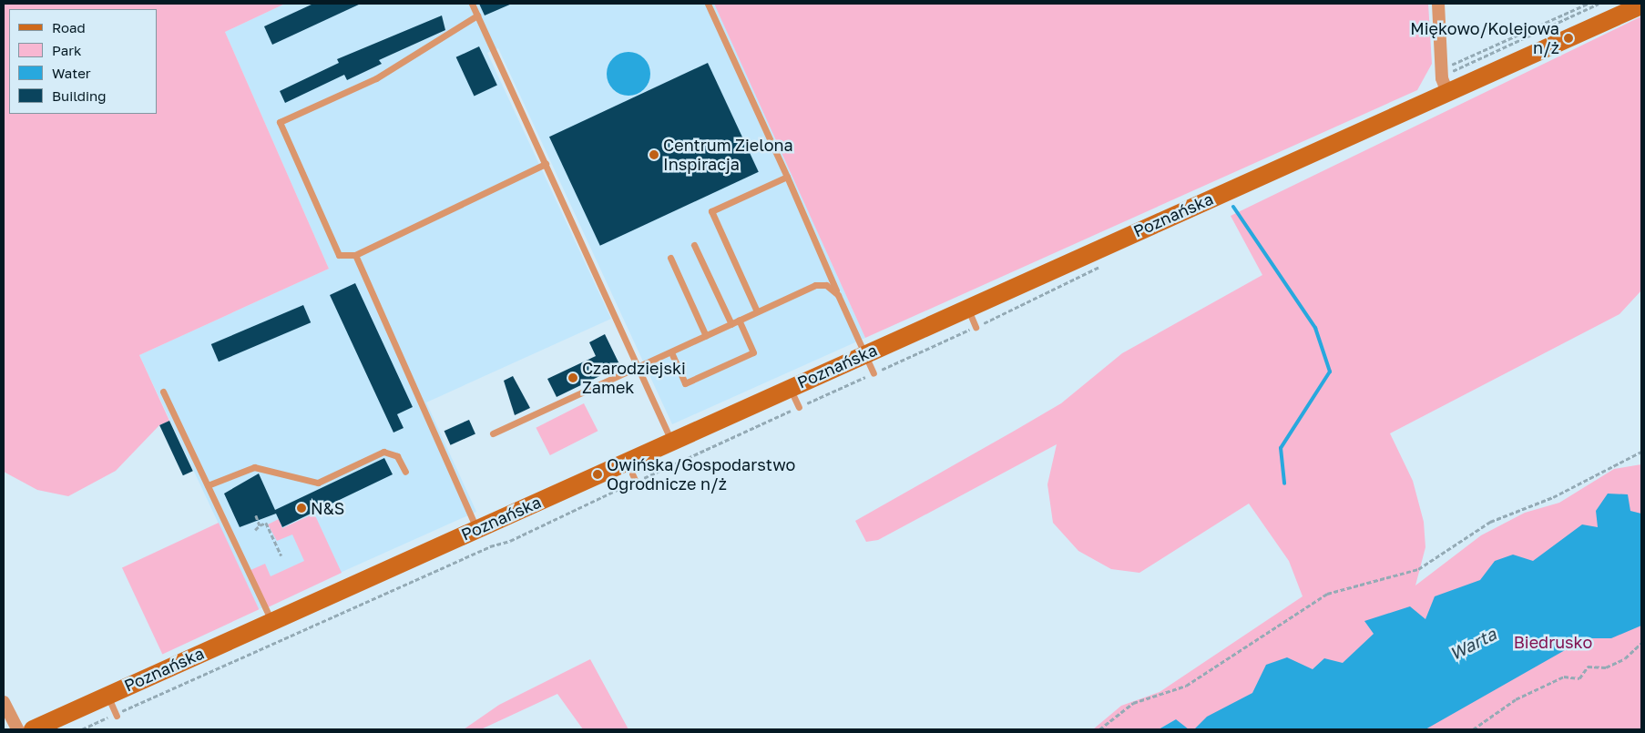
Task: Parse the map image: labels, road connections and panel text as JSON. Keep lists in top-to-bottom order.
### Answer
{
  "streets": {
    "main road": ["Poznańska"]
  },
  "water": ["Warta"],
  "parks": ["Biedrusko"],
  "places": [
    "Miękowo/Kolejowa n/ż",
    "Centrum Zielona Inspiracja",
    "Czarodziejski Zamek",
    "Owińska/Gospodarstwo Ogrodnicze n/ż",
    "N&S"
  ],
  "legend": [
    "Road",
    "Park",
    "Water",
    "Building"
  ]
}
